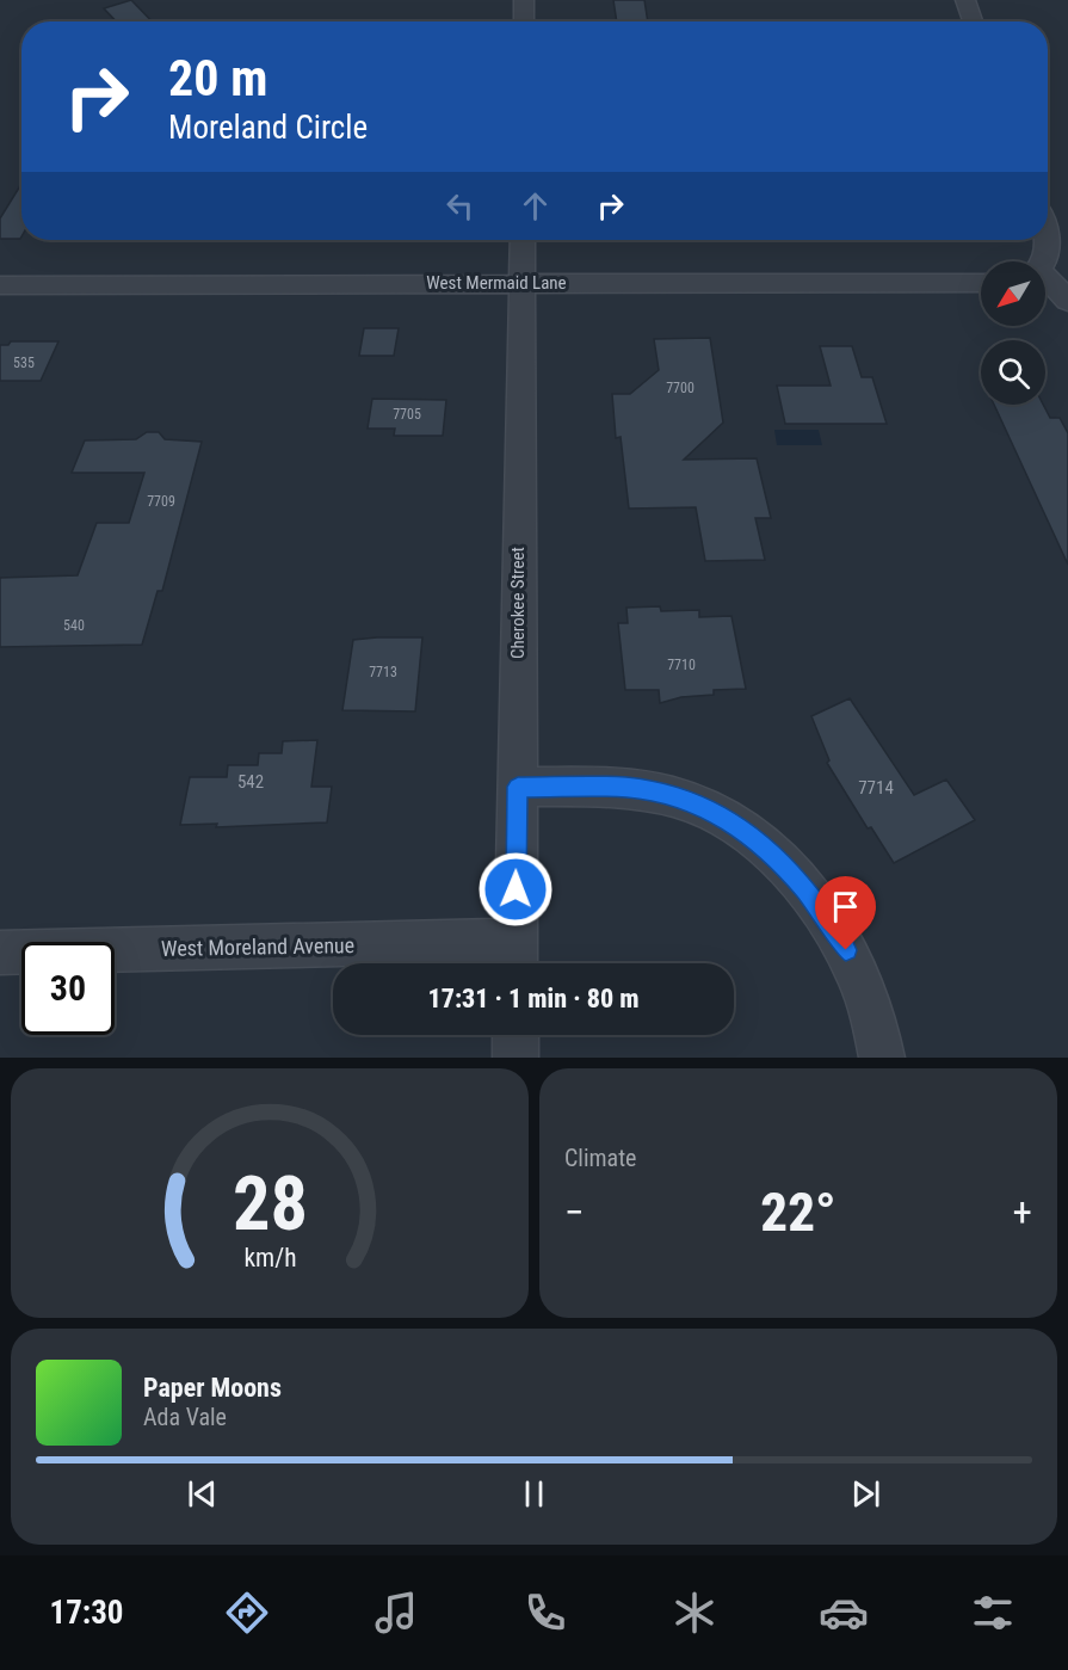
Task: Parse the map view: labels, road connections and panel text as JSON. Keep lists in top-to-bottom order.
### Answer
{
  "streets": {
    "street": ["West Mermaid Lane", "Cherokee Street", "West Moreland Avenue"]
  },
  "crossings": [
    ["West Mermaid Lane", "Cherokee Street"],
    ["Cherokee Street", "West Moreland Avenue"]
  ],
  "house_numbers": [
    "535",
    "7700",
    "7705",
    "7709",
    "540",
    "7710",
    "7713",
    "542",
    "7714"
  ],
  "north": "bottom left",
  "page": {
    "turn": ["20 m", "Moreland Circle"],
    "limit": "30",
    "trip": "17:31 · 1 min · 80 m",
    "tile": "Climate",
    "heat": ["−", "22°", "+"],
    "song": ["Paper Moons", "Ada Vale"],
    "tabs": "17:30",
    "gauge": ["28", "km/h"]
  }
}
